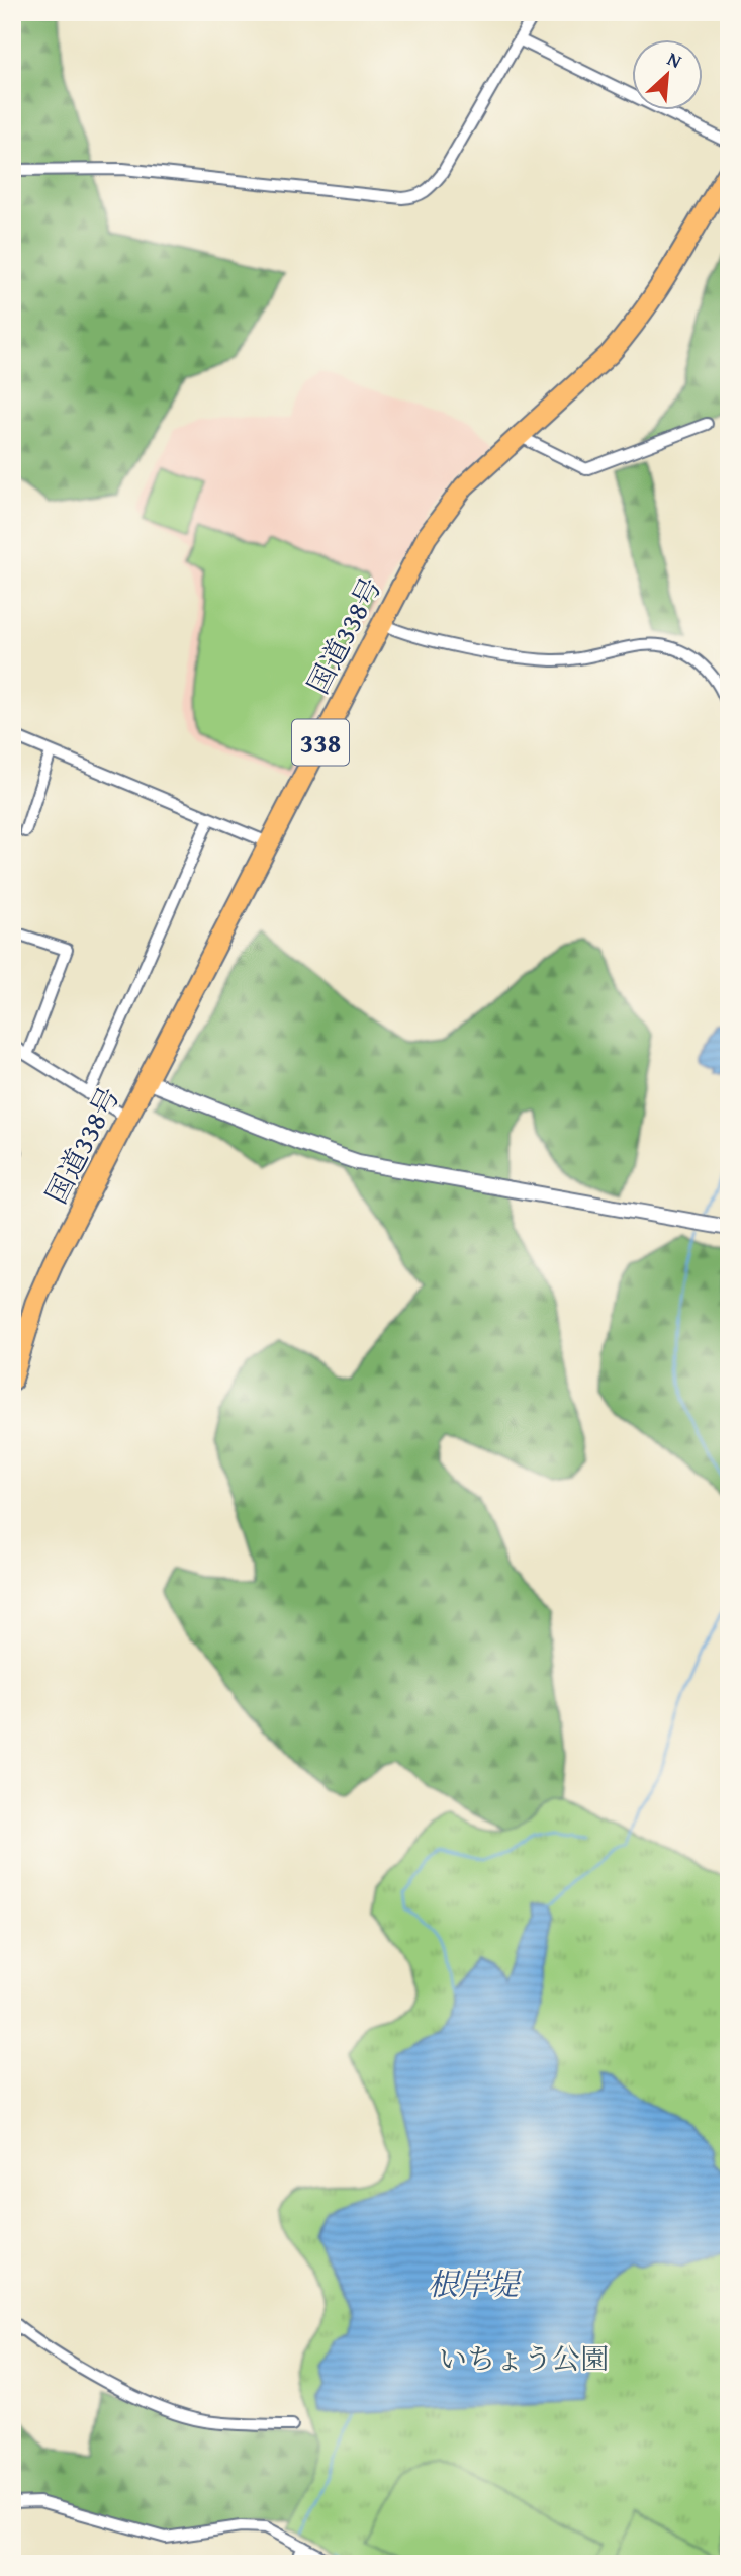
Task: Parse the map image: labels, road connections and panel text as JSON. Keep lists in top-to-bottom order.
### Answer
{
  "streets": {
    "highway": ["国道338号", "338"]
  },
  "water": ["根岸堤"],
  "parks": ["いちょう公園"],
  "north": "top right"
}
